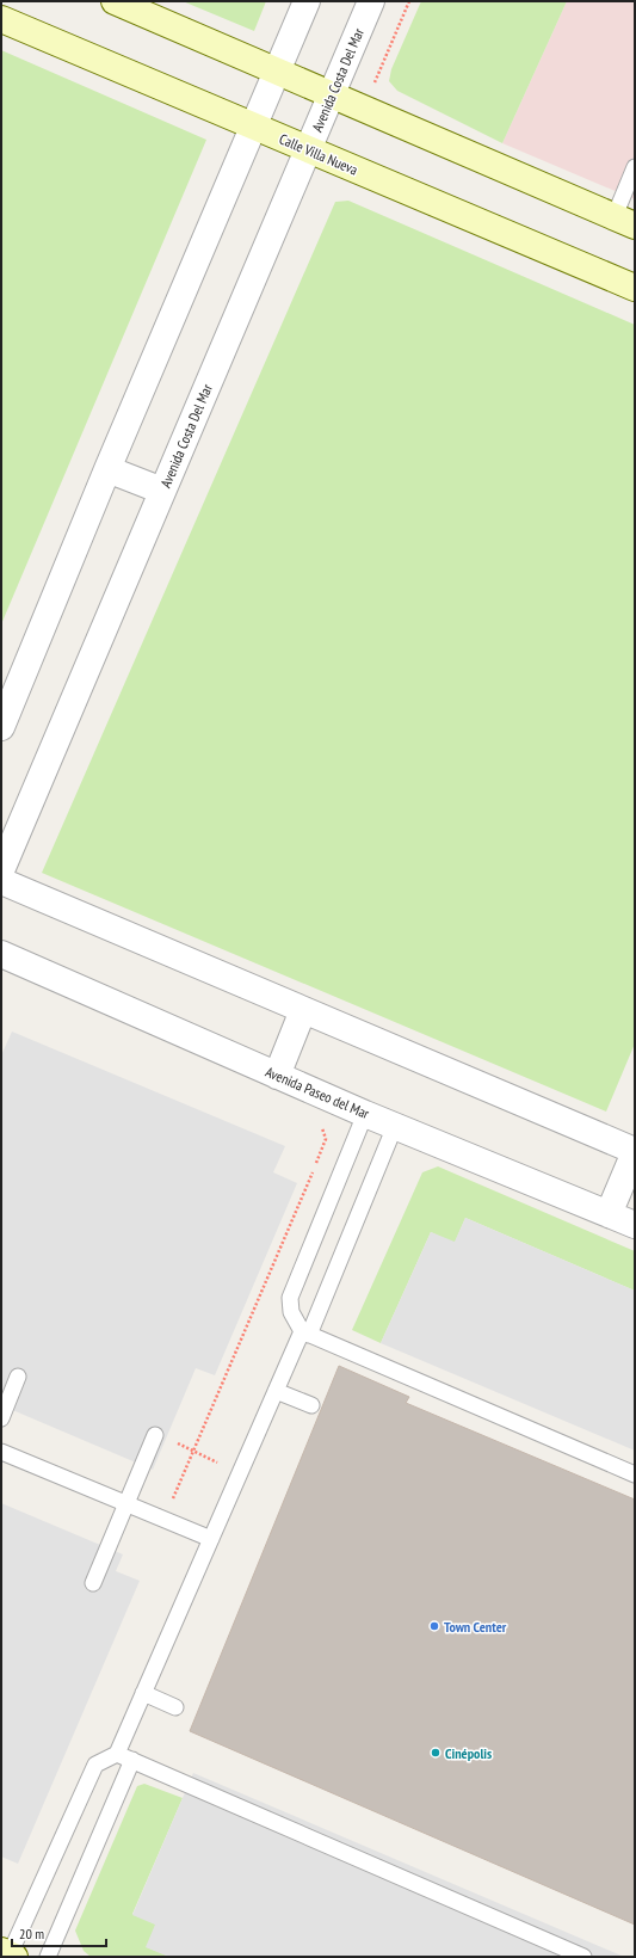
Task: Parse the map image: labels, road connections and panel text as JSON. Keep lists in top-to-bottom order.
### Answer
{
  "streets": {
    "street": ["Avenida Costa Del Mar", "Calle Villa Nueva", "Avenida Paseo del Mar"]
  },
  "crossings": [
    ["Avenida Costa Del Mar", "Calle Villa Nueva"]
  ],
  "places": ["Town Center", "Cinépolis"],
  "scale_bar": "20 m"
}
